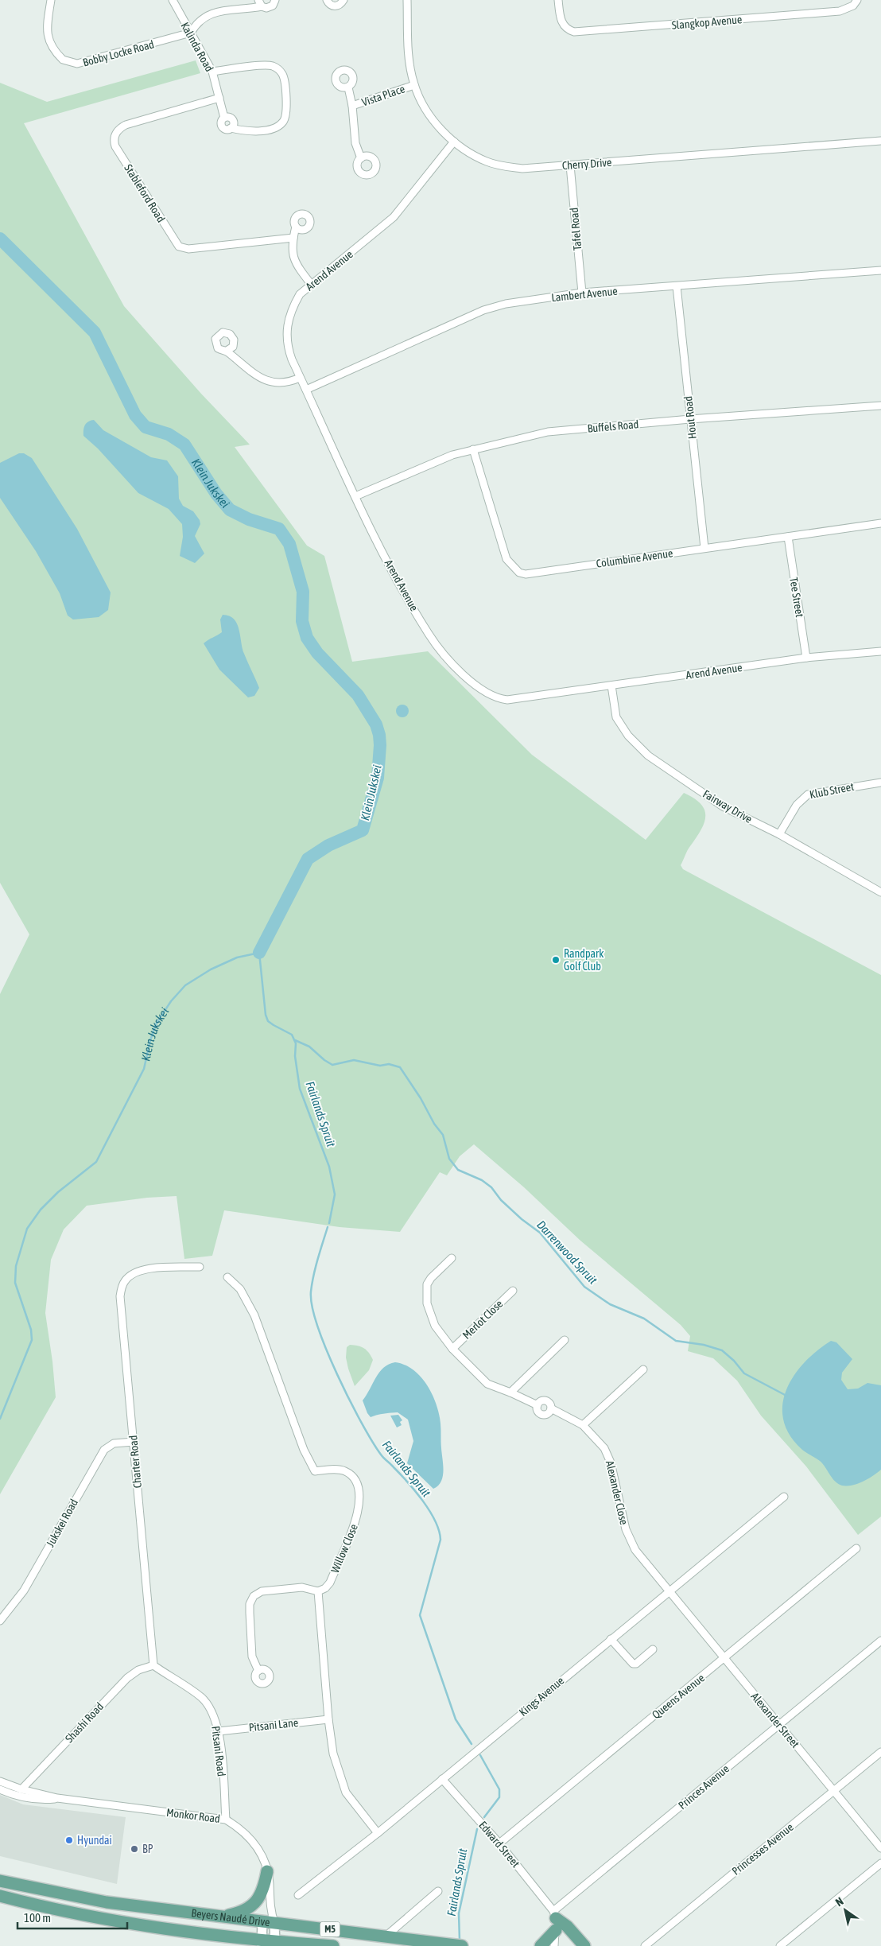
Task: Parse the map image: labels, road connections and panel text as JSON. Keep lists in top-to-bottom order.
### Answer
{
  "streets": {
    "main road": ["Beyers Naudé Drive", "M5"],
    "street": [
      "Slangkop Avenue",
      "Kalinda Road",
      "Bobby Locke Road",
      "Vista Place",
      "Cherry Drive",
      "Stableford Road",
      "Tafel Road",
      "Arend Avenue",
      "Lambert Avenue",
      "Hout Road",
      "Buffels Road",
      "Columbine Avenue",
      "Tee Street",
      "Klub Street",
      "Fairway Drive",
      "Merlot Close",
      "Charter Road",
      "Alexander Close",
      "Jukskei Road",
      "Willow Close",
      "Kings Avenue",
      "Queens Avenue",
      "Alexander Street",
      "Shashi Road",
      "Pitsani Lane",
      "Pitsani Road",
      "Princes Avenue",
      "Monkor Road",
      "Edward Street",
      "Princesses Avenue"
    ]
  },
  "crossings": [
    ["Kalinda Road", "Bobby Locke Road"],
    ["Kalinda Road", "Stableford Road"],
    ["Vista Place", "Cherry Drive"],
    ["Cherry Drive", "Tafel Road"],
    ["Cherry Drive", "Arend Avenue"],
    ["Tafel Road", "Lambert Avenue"],
    ["Arend Avenue", "Lambert Avenue"],
    ["Arend Avenue", "Buffels Road"],
    ["Arend Avenue", "Tee Street"],
    ["Arend Avenue", "Fairway Drive"],
    ["Lambert Avenue", "Hout Road"],
    ["Hout Road", "Buffels Road"],
    ["Hout Road", "Columbine Avenue"],
    ["Buffels Road", "Columbine Avenue"],
    ["Columbine Avenue", "Tee Street"],
    ["Klub Street", "Fairway Drive"],
    ["Charter Road", "Jukskei Road"],
    ["Charter Road", "Shashi Road"],
    ["Charter Road", "Pitsani Road"],
    ["Alexander Close", "Kings Avenue"],
    ["Alexander Close", "Alexander Street"],
    ["Kings Avenue", "Alexander Street"],
    ["Kings Avenue", "Edward Street"],
    ["Queens Avenue", "Alexander Street"],
    ["Queens Avenue", "Edward Street"],
    ["Alexander Street", "Princes Avenue"],
    ["Alexander Street", "Princesses Avenue"],
    ["Shashi Road", "Pitsani Road"],
    ["Shashi Road", "Monkor Road"],
    ["Pitsani Lane", "Pitsani Road"],
    ["Pitsani Road", "Monkor Road"],
    ["Princes Avenue", "Edward Street"],
    ["Monkor Road", "Beyers Naudé Drive"]
  ],
  "water": ["Klein Jukskei", "Fairlands Spruit", "Darrenwood Spruit"],
  "places": ["Randpark Golf Club", "Hyundai", "BP"],
  "scale_bar": "100 m",
  "north": "top left"
}
